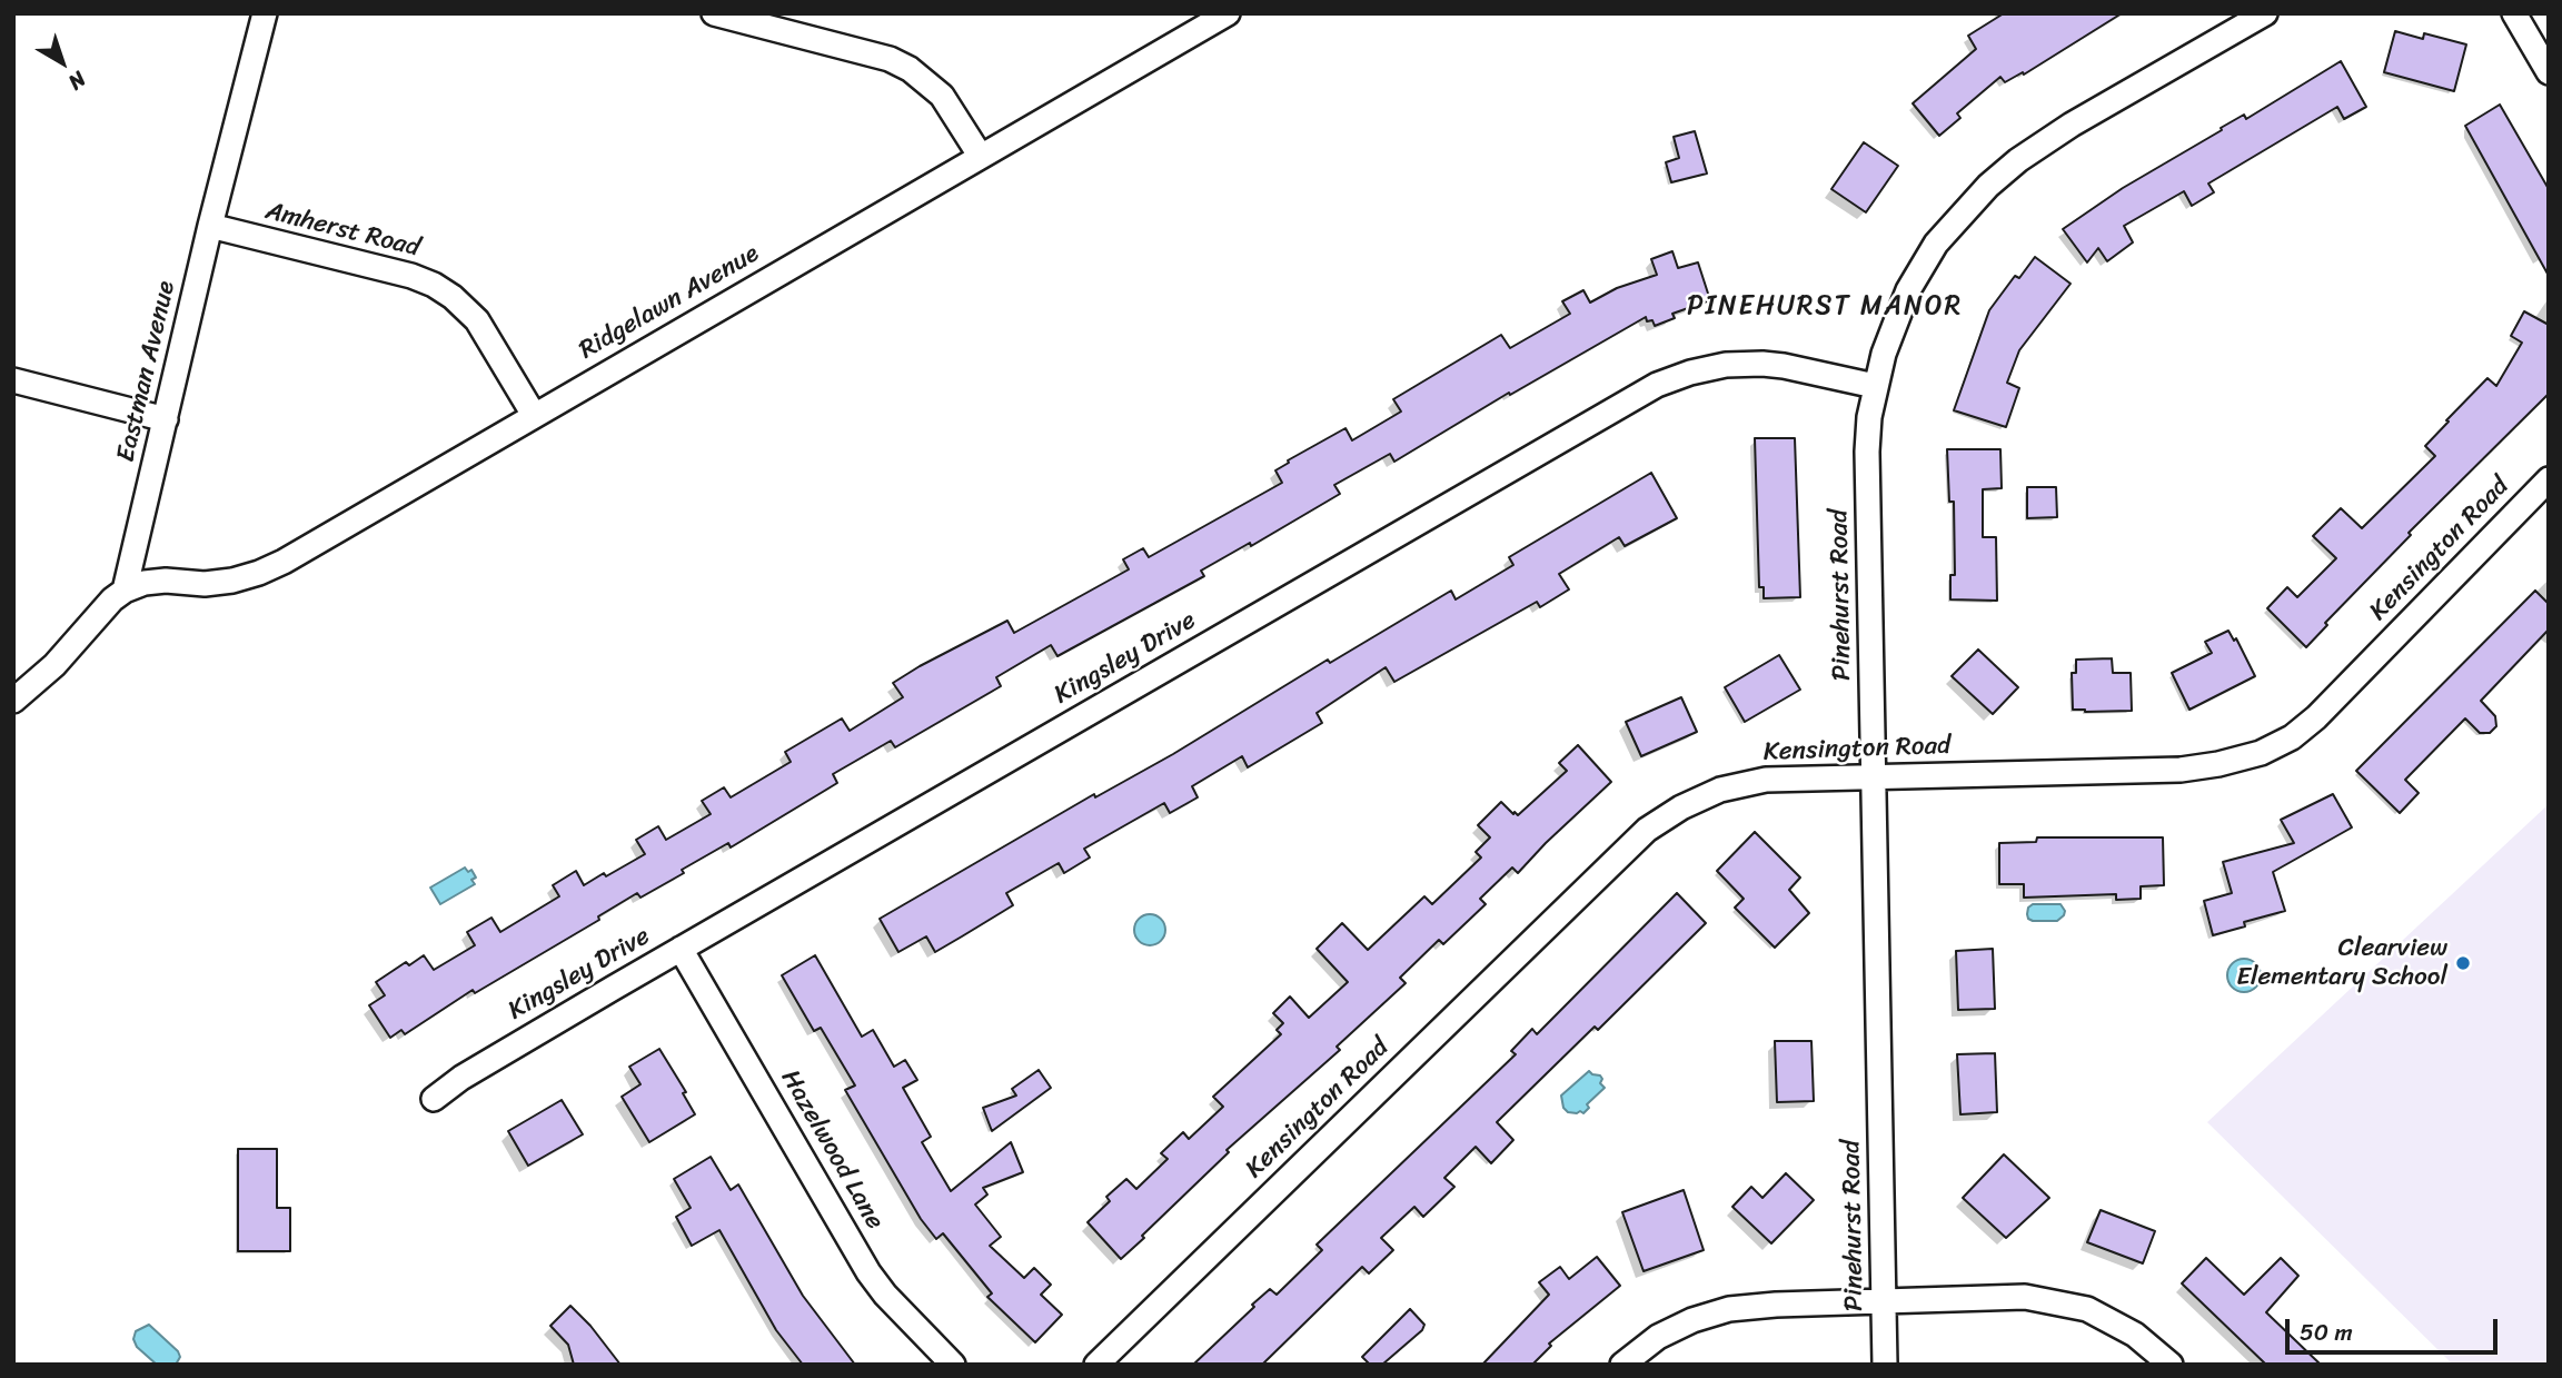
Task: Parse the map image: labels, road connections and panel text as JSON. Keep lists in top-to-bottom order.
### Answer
{
  "streets": {
    "street": [
      "Amherst Road",
      "Ridgelawn Avenue",
      "Eastman Avenue",
      "Kensington Road",
      "Pinehurst Road",
      "Kingsley Drive",
      "Hazelwood Lane"
    ]
  },
  "crossings": [
    ["Amherst Road", "Ridgelawn Avenue"],
    ["Amherst Road", "Eastman Avenue"],
    ["Ridgelawn Avenue", "Eastman Avenue"],
    ["Kensington Road", "Pinehurst Road"],
    ["Pinehurst Road", "Kingsley Drive"],
    ["Kingsley Drive", "Hazelwood Lane"]
  ],
  "districts": ["PINEHURST MANOR"],
  "places": ["Clearview Elementary School"],
  "scale_bar": "50 m",
  "north": "bottom right"
}
